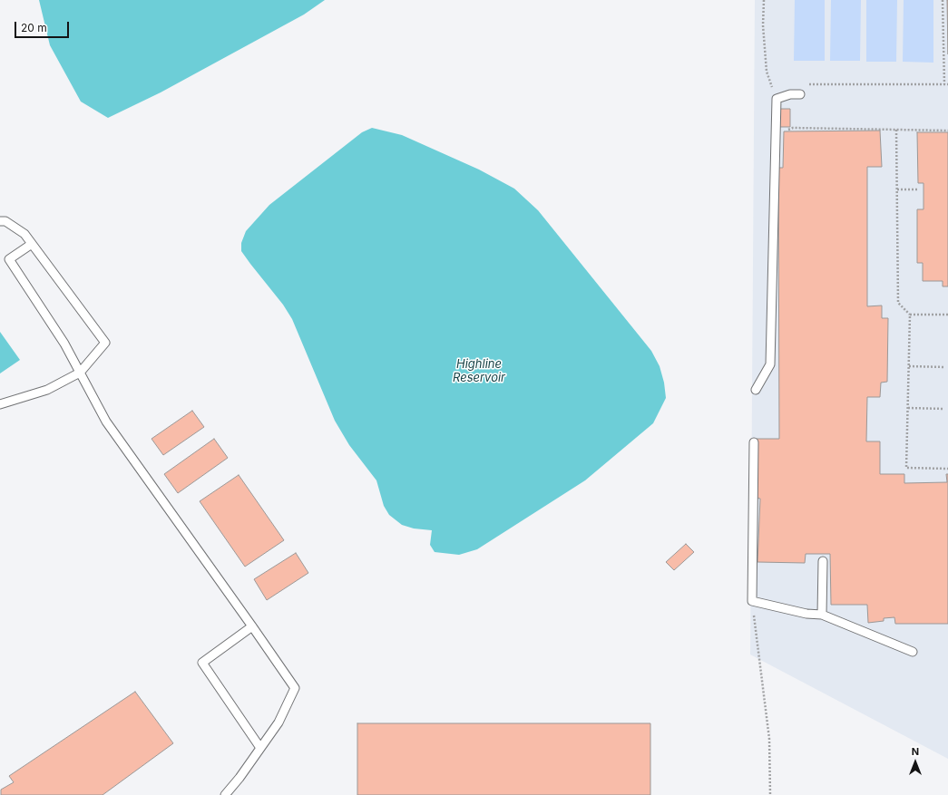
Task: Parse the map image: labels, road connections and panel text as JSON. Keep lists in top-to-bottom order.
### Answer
{
  "water": ["Highline Reservoir"],
  "scale_bar": "20 m",
  "north": "top"
}
